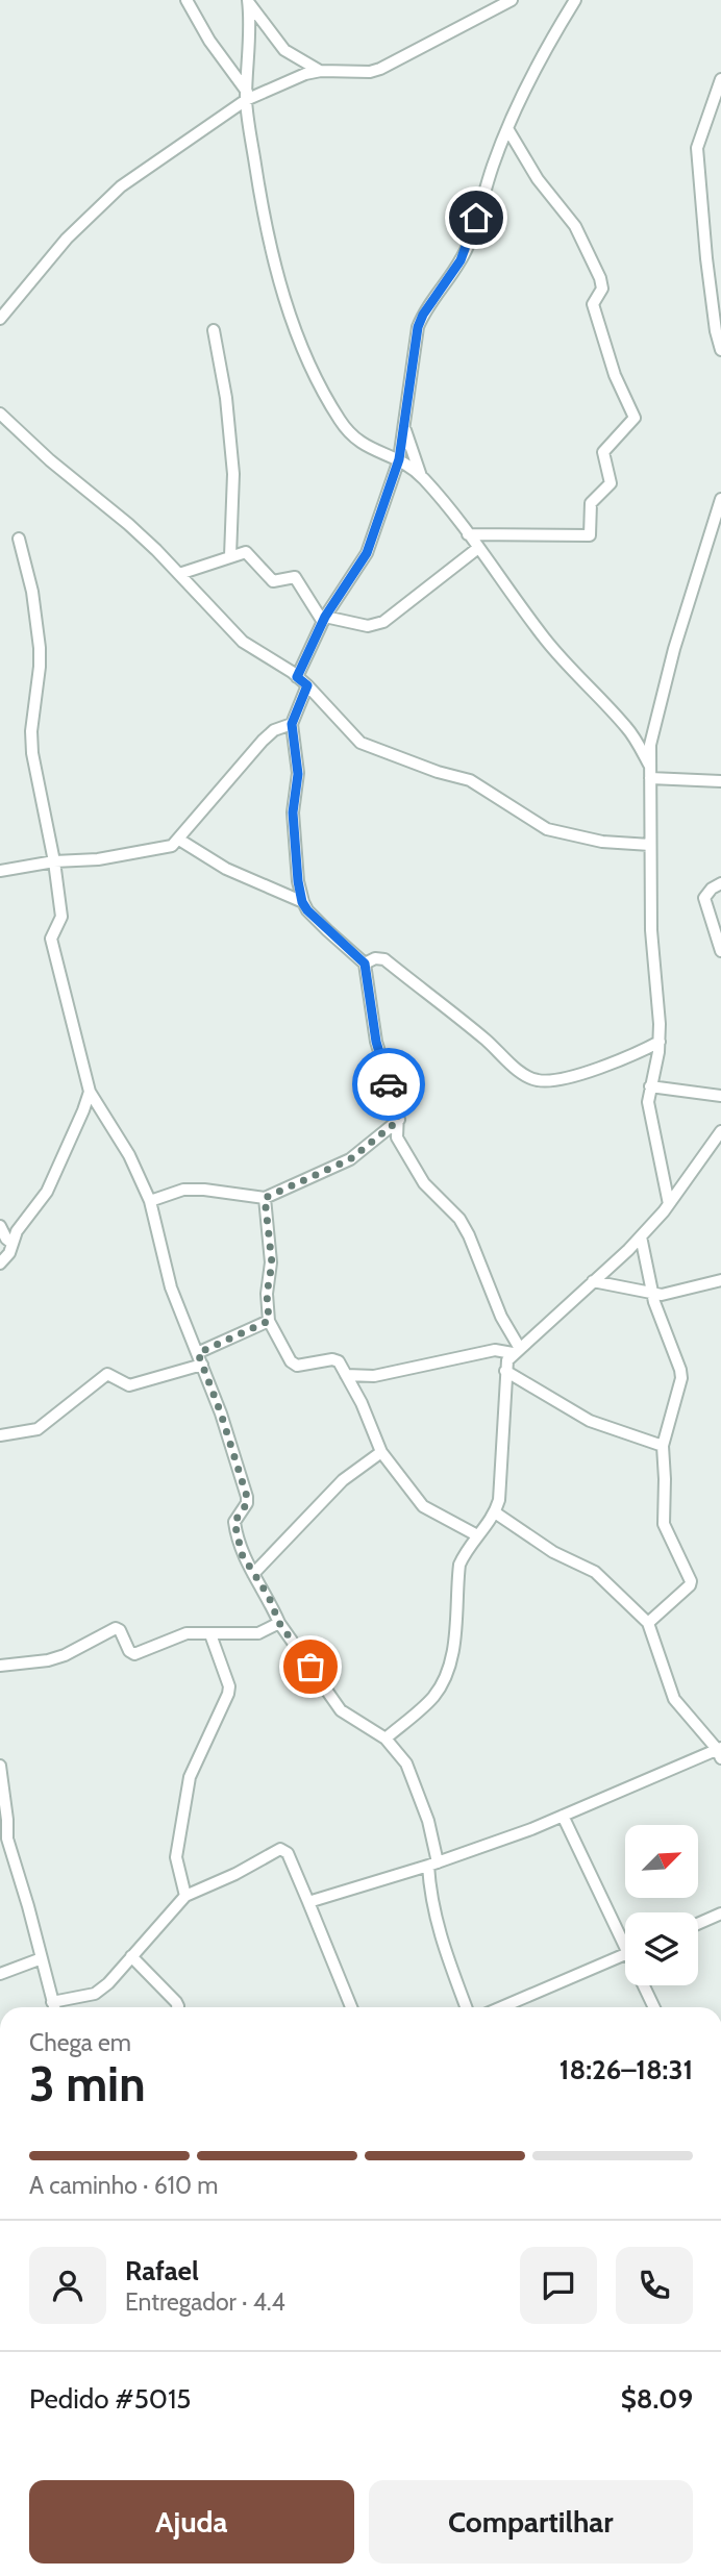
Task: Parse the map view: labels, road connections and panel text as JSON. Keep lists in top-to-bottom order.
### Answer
{
  "north": "top right",
  "page": {
    "heading": ["3 min", "Chega em", "18:26–18:31"],
    "panel": [
      "Rafael",
      "Entregador · 4.4",
      "Pedido #5015",
      "$8.09"
    ],
    "bar": "A caminho · 610 m",
    "buttons": ["Ajuda", "Compartilhar"]
  }
}
